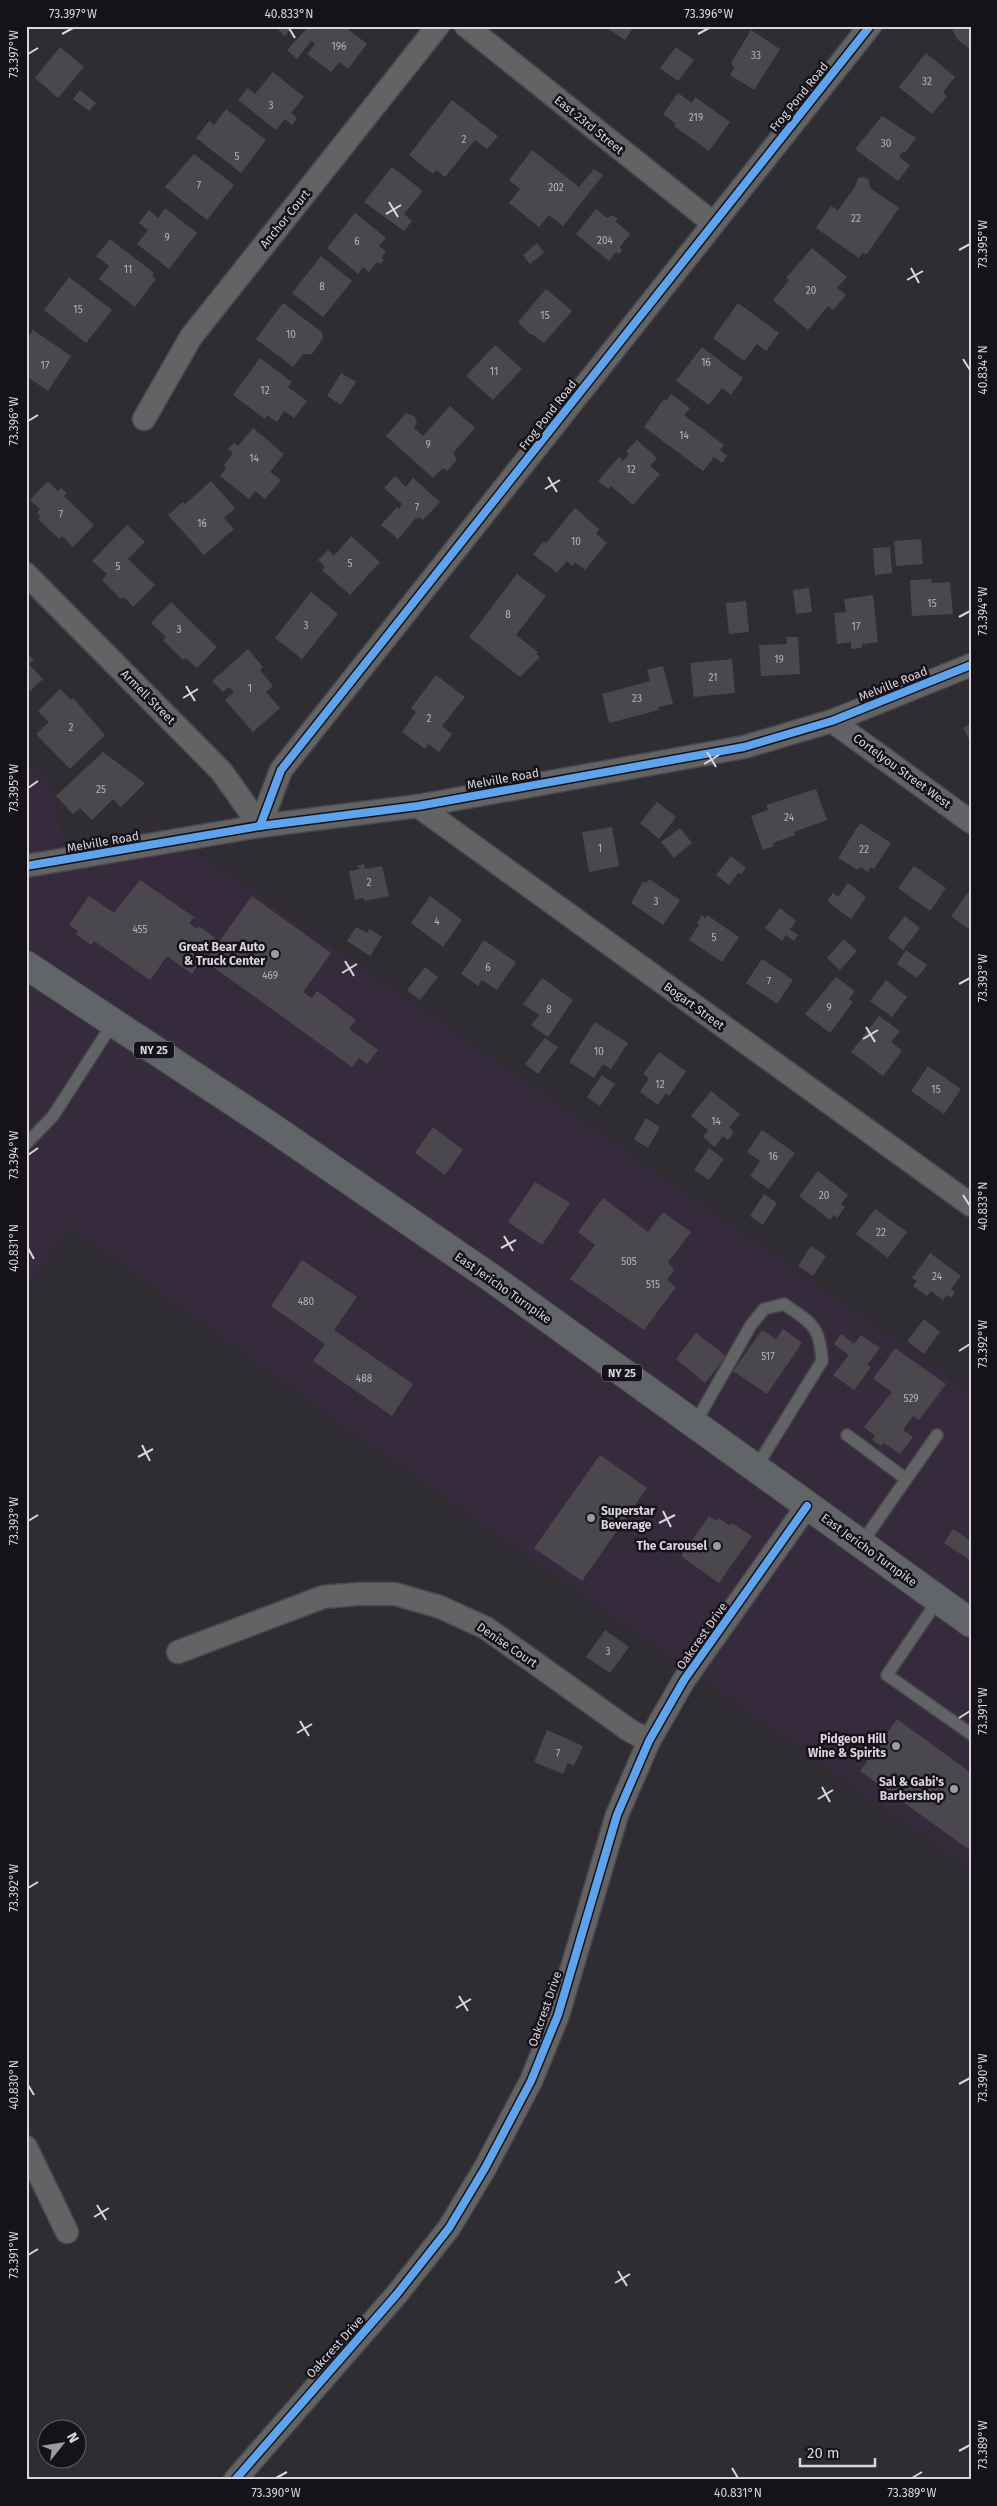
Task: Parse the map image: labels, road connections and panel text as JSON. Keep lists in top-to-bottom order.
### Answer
{
  "streets": {
    "main road": ["NY 25", "East Jericho Turnpike"],
    "street": [
      "Frog Pond Road",
      "East 23rd Street",
      "Anchor Court",
      "Melville Road",
      "Armell Street",
      "Cortelyou Street West",
      "Bogart Street",
      "Oakcrest Drive",
      "Denise Court"
    ]
  },
  "crossings": [
    ["Frog Pond Road", "East 23rd Street"],
    ["Frog Pond Road", "Melville Road"],
    ["Frog Pond Road", "Armell Street"],
    ["Melville Road", "Armell Street"],
    ["Melville Road", "Cortelyou Street West"],
    ["Melville Road", "Bogart Street"],
    ["East Jericho Turnpike", "Oakcrest Drive"],
    ["Oakcrest Drive", "Denise Court"]
  ],
  "places": [
    "Great Bear Auto & Truck Center",
    "Superstar Beverage",
    "The Carousel",
    "Pidgeon Hill Wine & Spirits",
    "Sal & Gabi's Barbershop"
  ],
  "house_numbers": [
    "196",
    "33",
    "32",
    "3",
    "219",
    "2",
    "30",
    "5",
    "7",
    "202",
    "22",
    "9",
    "204",
    "6",
    "11",
    "8",
    "20",
    "15",
    "15",
    "10",
    "16",
    "17",
    "11",
    "12",
    "14",
    "9",
    "14",
    "12",
    "7",
    "7",
    "16",
    "10",
    "5",
    "5",
    "15",
    "8",
    "3",
    "17",
    "3",
    "19",
    "21",
    "1",
    "23",
    "2",
    "2",
    "25",
    "24",
    "1",
    "22",
    "2",
    "3",
    "4",
    "455",
    "5",
    "6",
    "469",
    "7",
    "9",
    "8",
    "10",
    "12",
    "15",
    "14",
    "16",
    "20",
    "22",
    "505",
    "24",
    "515",
    "480",
    "517",
    "488",
    "529",
    "3",
    "7"
  ],
  "scale_bar": "20 m",
  "north": "top right",
  "coordinates": [
    "73.397°W",
    "40.833°N",
    "73.396°W",
    "73.395°W",
    "40.834°N",
    "73.394°W",
    "73.393°W",
    "40.831°N",
    "73.392°W",
    "73.391°W",
    "73.390°W",
    "40.830°N",
    "73.389°W"
  ]
}
